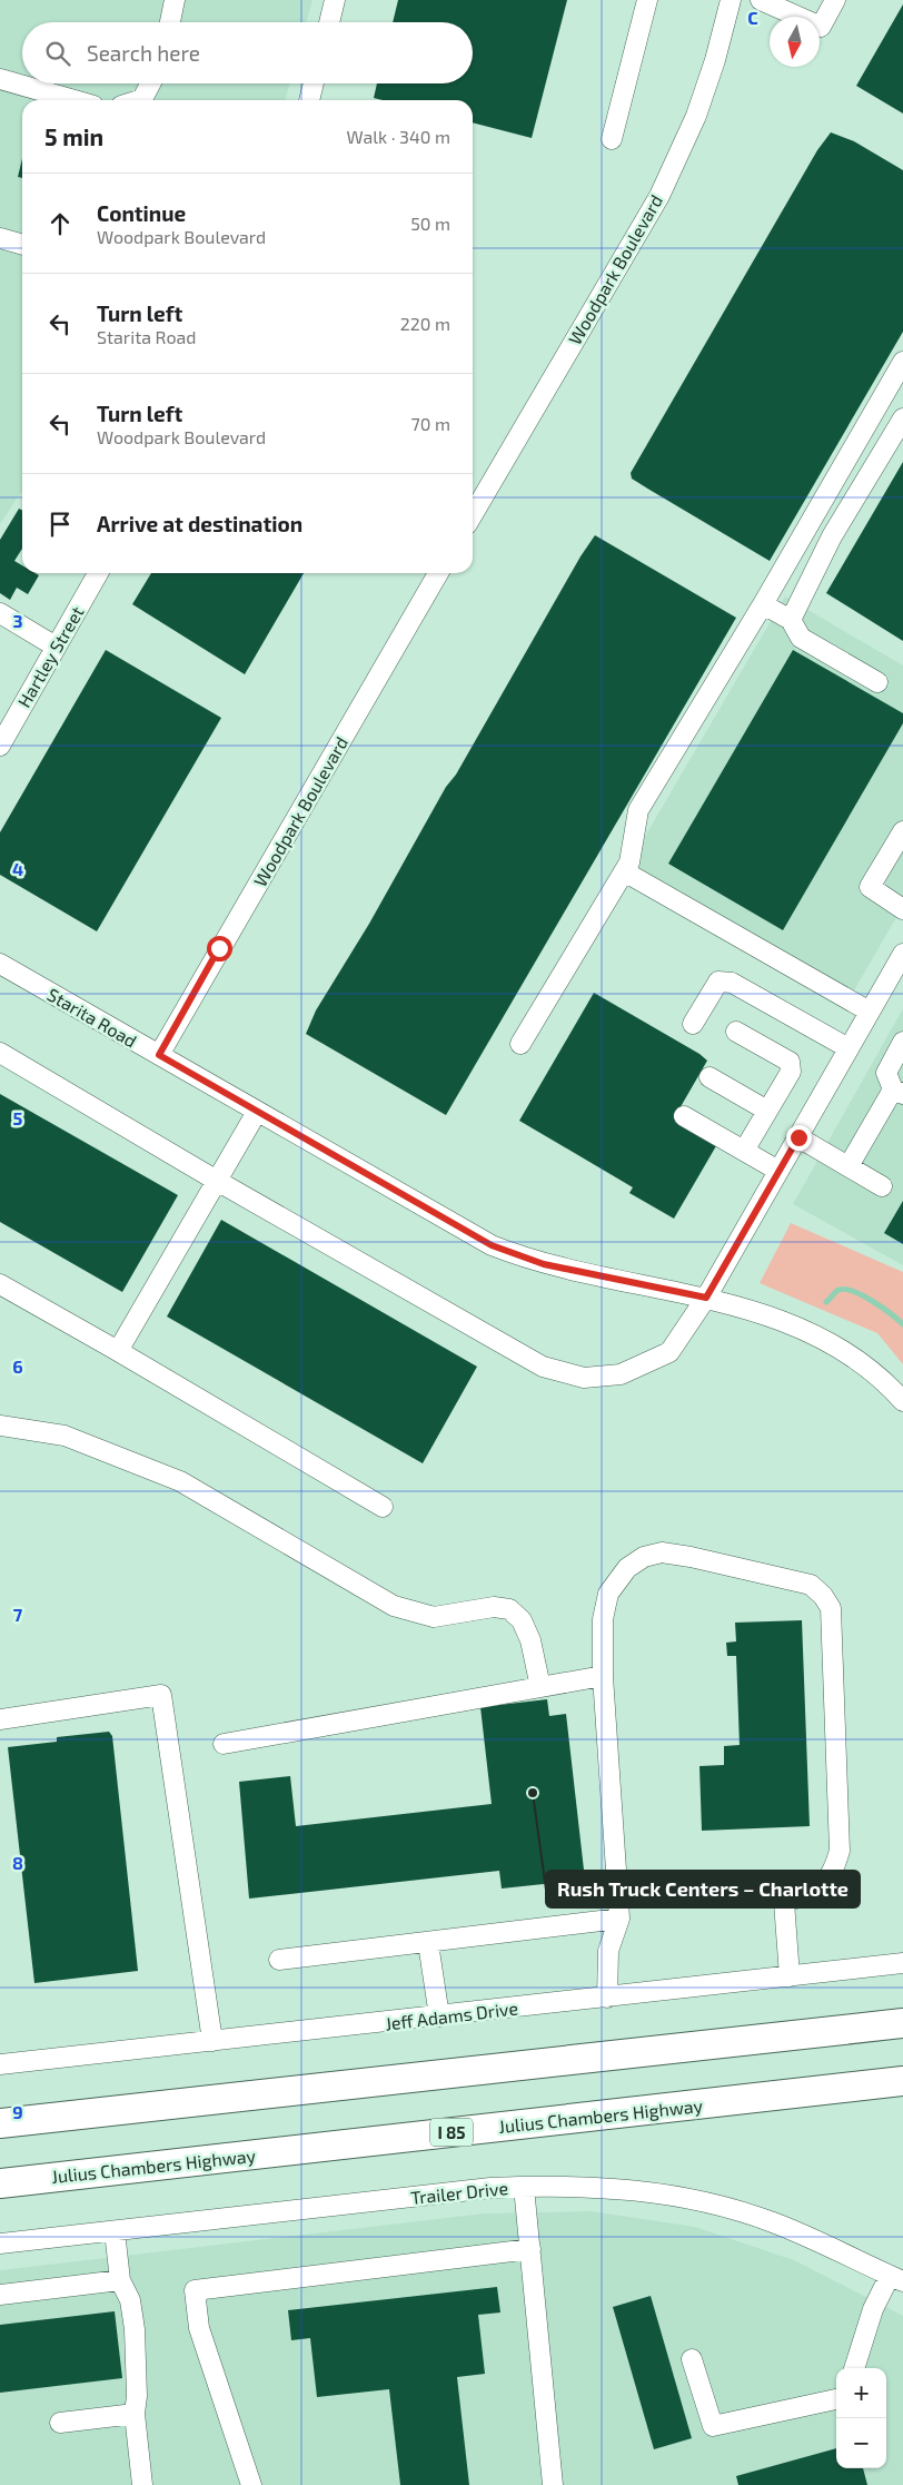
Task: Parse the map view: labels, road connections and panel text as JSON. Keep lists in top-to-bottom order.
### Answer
{
  "streets": {
    "highway": ["Julius Chambers Highway", "I 85"],
    "street": [
      "Woodpark Boulevard",
      "Hartley Street",
      "Starita Road",
      "Jeff Adams Drive",
      "Trailer Drive"
    ]
  },
  "crossings": [
    ["Woodpark Boulevard", "Starita Road"]
  ],
  "places": ["Rush Truck Centers – Charlotte"],
  "north": "bottom",
  "page": {
    "search": "Search here",
    "heading": ["5 min", "Walk · 340 m"],
    "list": [
      ["Continue", "Woodpark Boulevard", "50 m"],
      ["Turn left", "Starita Road", "220 m"],
      ["Turn left", "Woodpark Boulevard", "70 m"],
      "Arrive at destination"
    ],
    "map_buttons": ["+", "−"]
  },
  "grid": {
    "columns": ["C"],
    "rows": [
      "3",
      "4",
      "5",
      "6",
      "7",
      "8",
      "9"
    ]
  }
}
